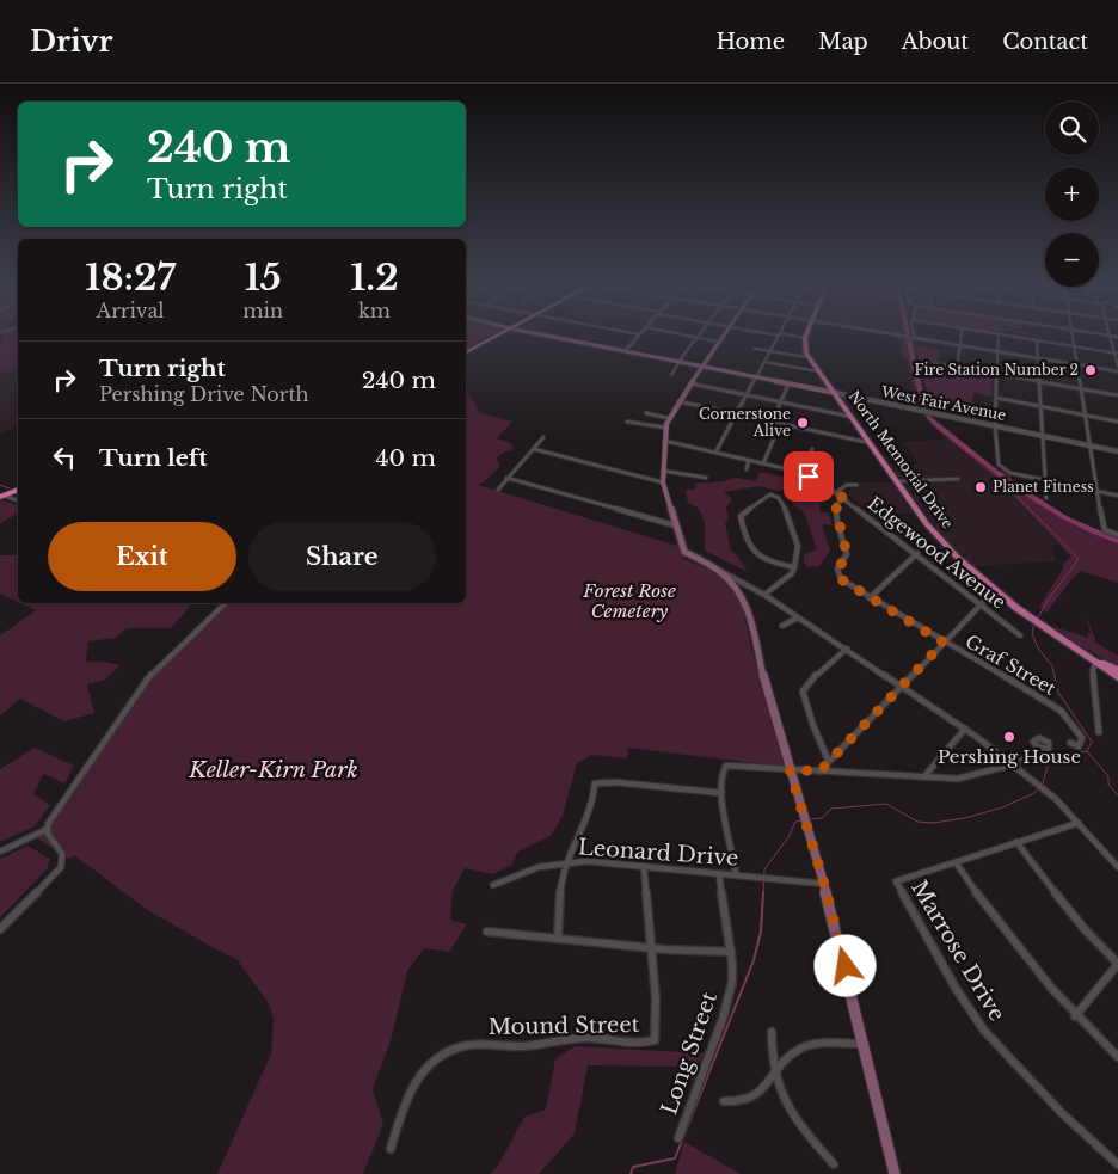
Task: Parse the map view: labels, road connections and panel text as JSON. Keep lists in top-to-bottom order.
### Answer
{
  "streets": {
    "main road": ["West Fair Avenue", "North Memorial Drive"],
    "street": [
      "Edgewood Avenue",
      "Graf Street",
      "Leonard Drive",
      "Marrose Drive",
      "Mound Street",
      "Long Street"
    ]
  },
  "crossings": [
    ["West Fair Avenue", "North Memorial Drive"],
    ["Edgewood Avenue", "Graf Street"],
    ["Leonard Drive", "Long Street"]
  ],
  "parks": ["Forest Rose Cemetery", "Keller-Kirn Park"],
  "places": [
    "Fire Station Number 2",
    "Cornerstone Alive",
    "Planet Fitness",
    "Pershing House"
  ],
  "page": {
    "header": "Drivr",
    "nav": [
      "Home",
      "Map",
      "About",
      "Contact"
    ],
    "map_buttons": ["+", "−"],
    "turn": ["240 m", "Turn right"],
    "eta": [
      "18:27",
      "Arrival",
      "15",
      "min",
      "1.2",
      "km"
    ],
    "list": [
      {
        "name": "Turn right",
        "note": "Pershing Drive North",
        "value": "240 m"
      },
      {
        "name": "Turn left",
        "value": "40 m"
      }
    ],
    "buttons": ["Exit", "Share"]
  }
}
